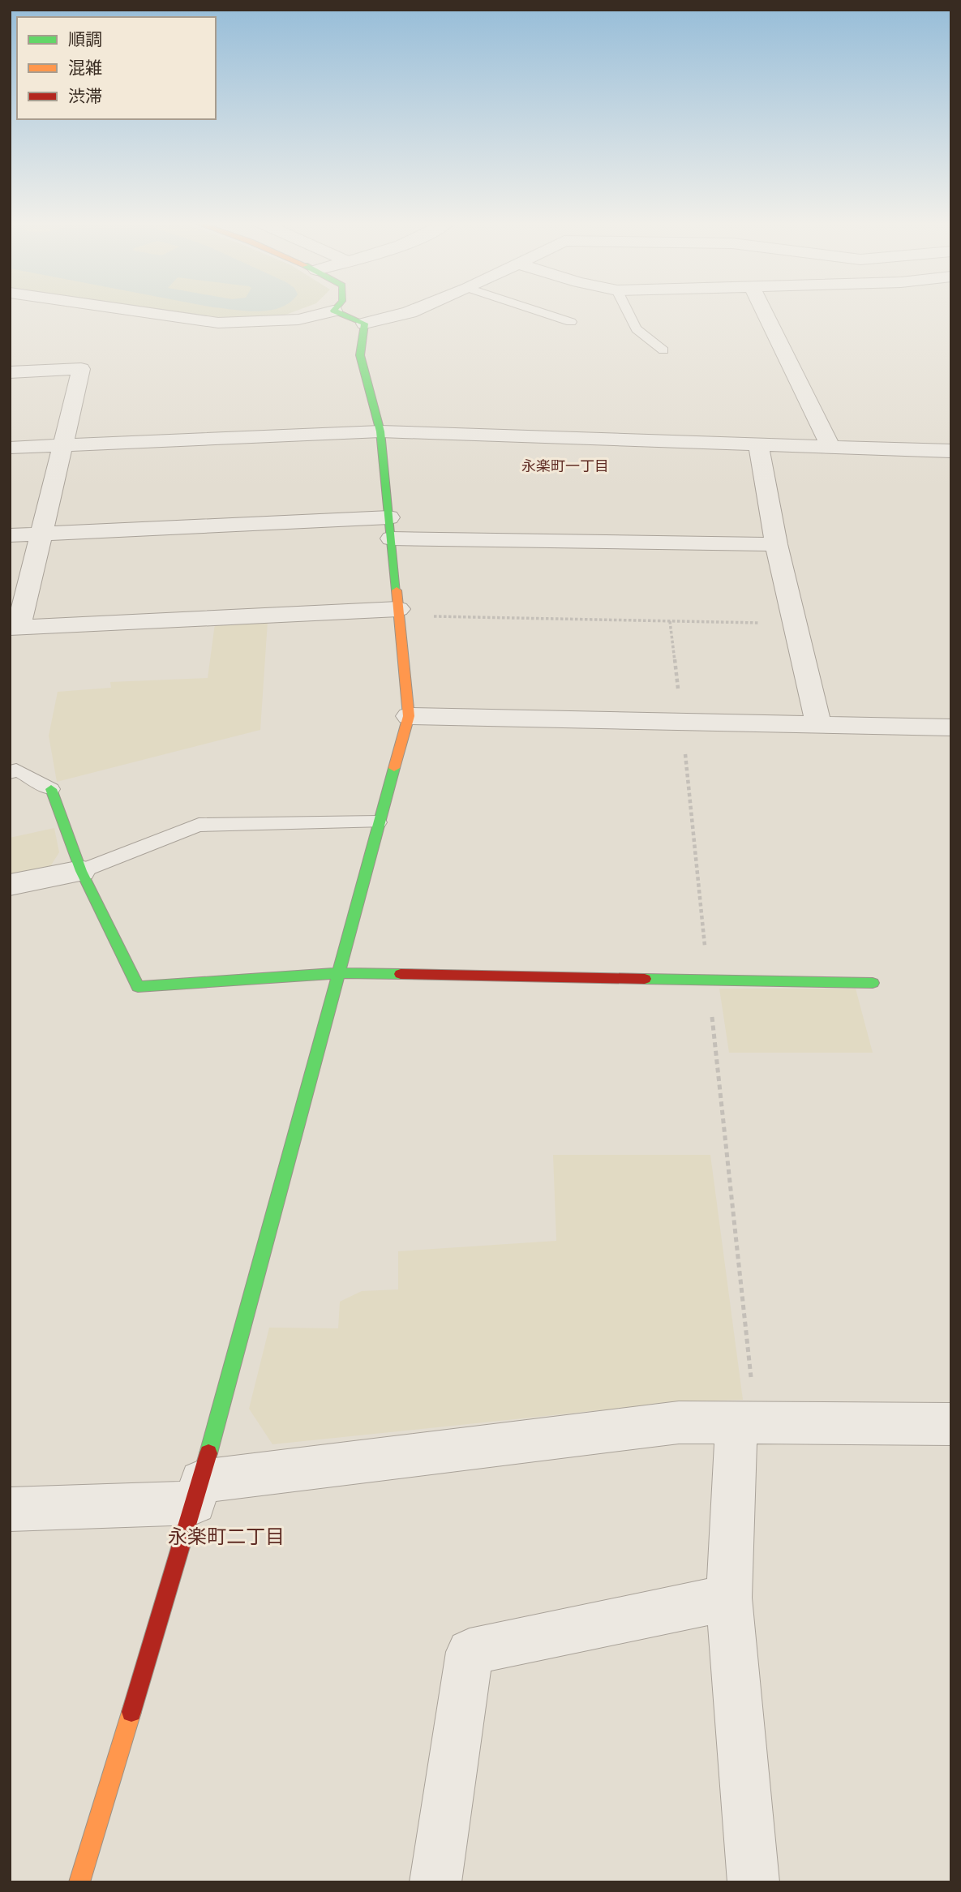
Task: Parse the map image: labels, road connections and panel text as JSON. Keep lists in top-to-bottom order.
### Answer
{
  "districts": ["永楽町一丁目", "永楽町二丁目"],
  "legend": ["順調", "混雑", "渋滞"]
}
